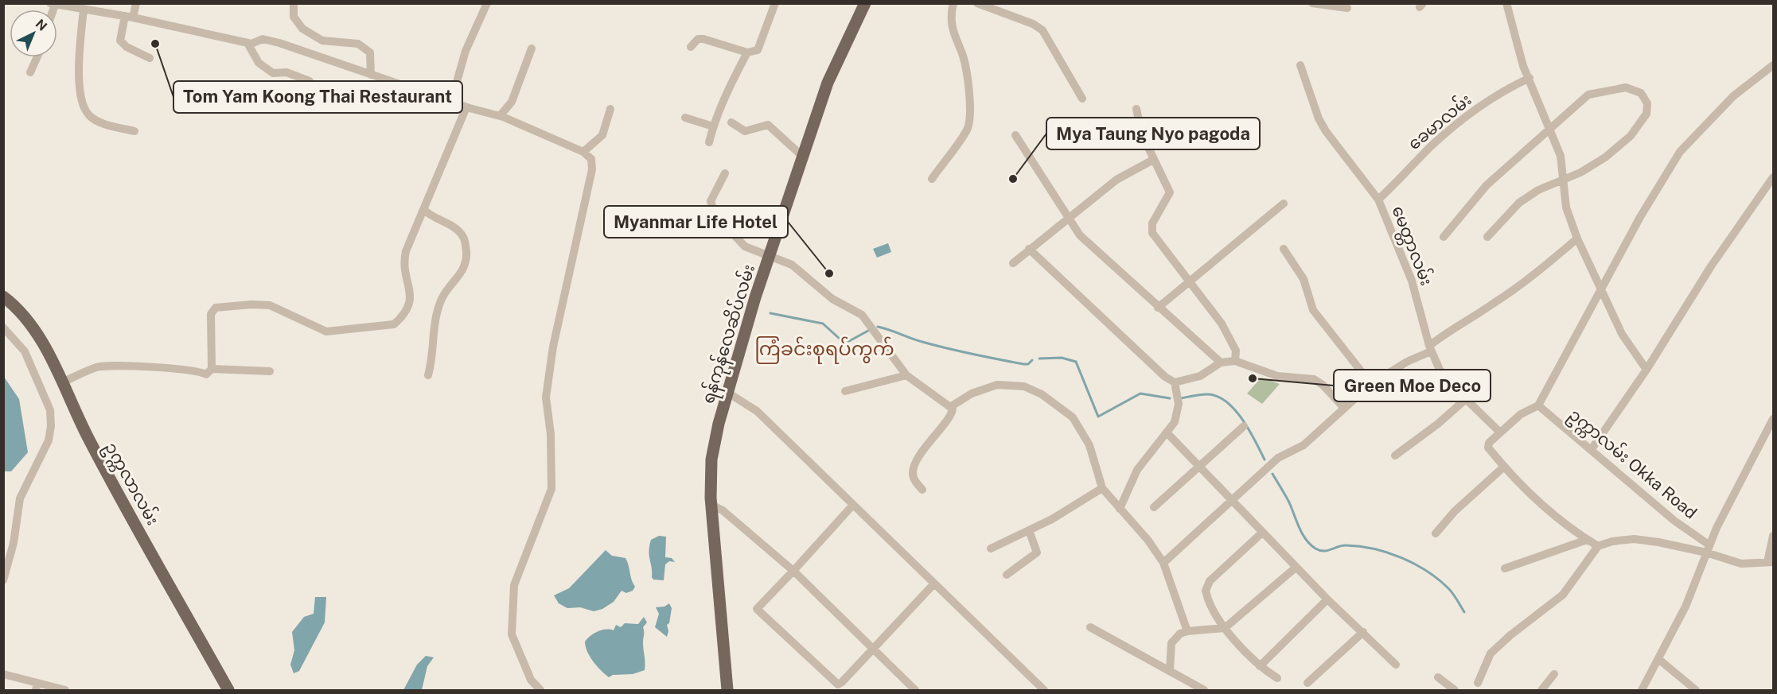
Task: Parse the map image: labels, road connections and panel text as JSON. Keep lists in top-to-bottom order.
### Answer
{
  "streets": {
    "main road": ["ရန်ကုန်လေဆိပ်လမ်း", "ဥက္ကလာလမ်း"],
    "street": ["ခေမာလမ်း", "မေတ္တာလမ်း", "ဥက္ကာလမ်း Okka Road"]
  },
  "crossings": [
    ["ခေမာလမ်း", "မေတ္တာလမ်း"]
  ],
  "districts": ["ကြံခင်းစုရပ်ကွက်"],
  "places": [
    "Tom Yam Koong Thai Restaurant",
    "Mya Taung Nyo pagoda",
    "Myanmar Life Hotel",
    "Green Moe Deco"
  ],
  "north": "top right"
}
